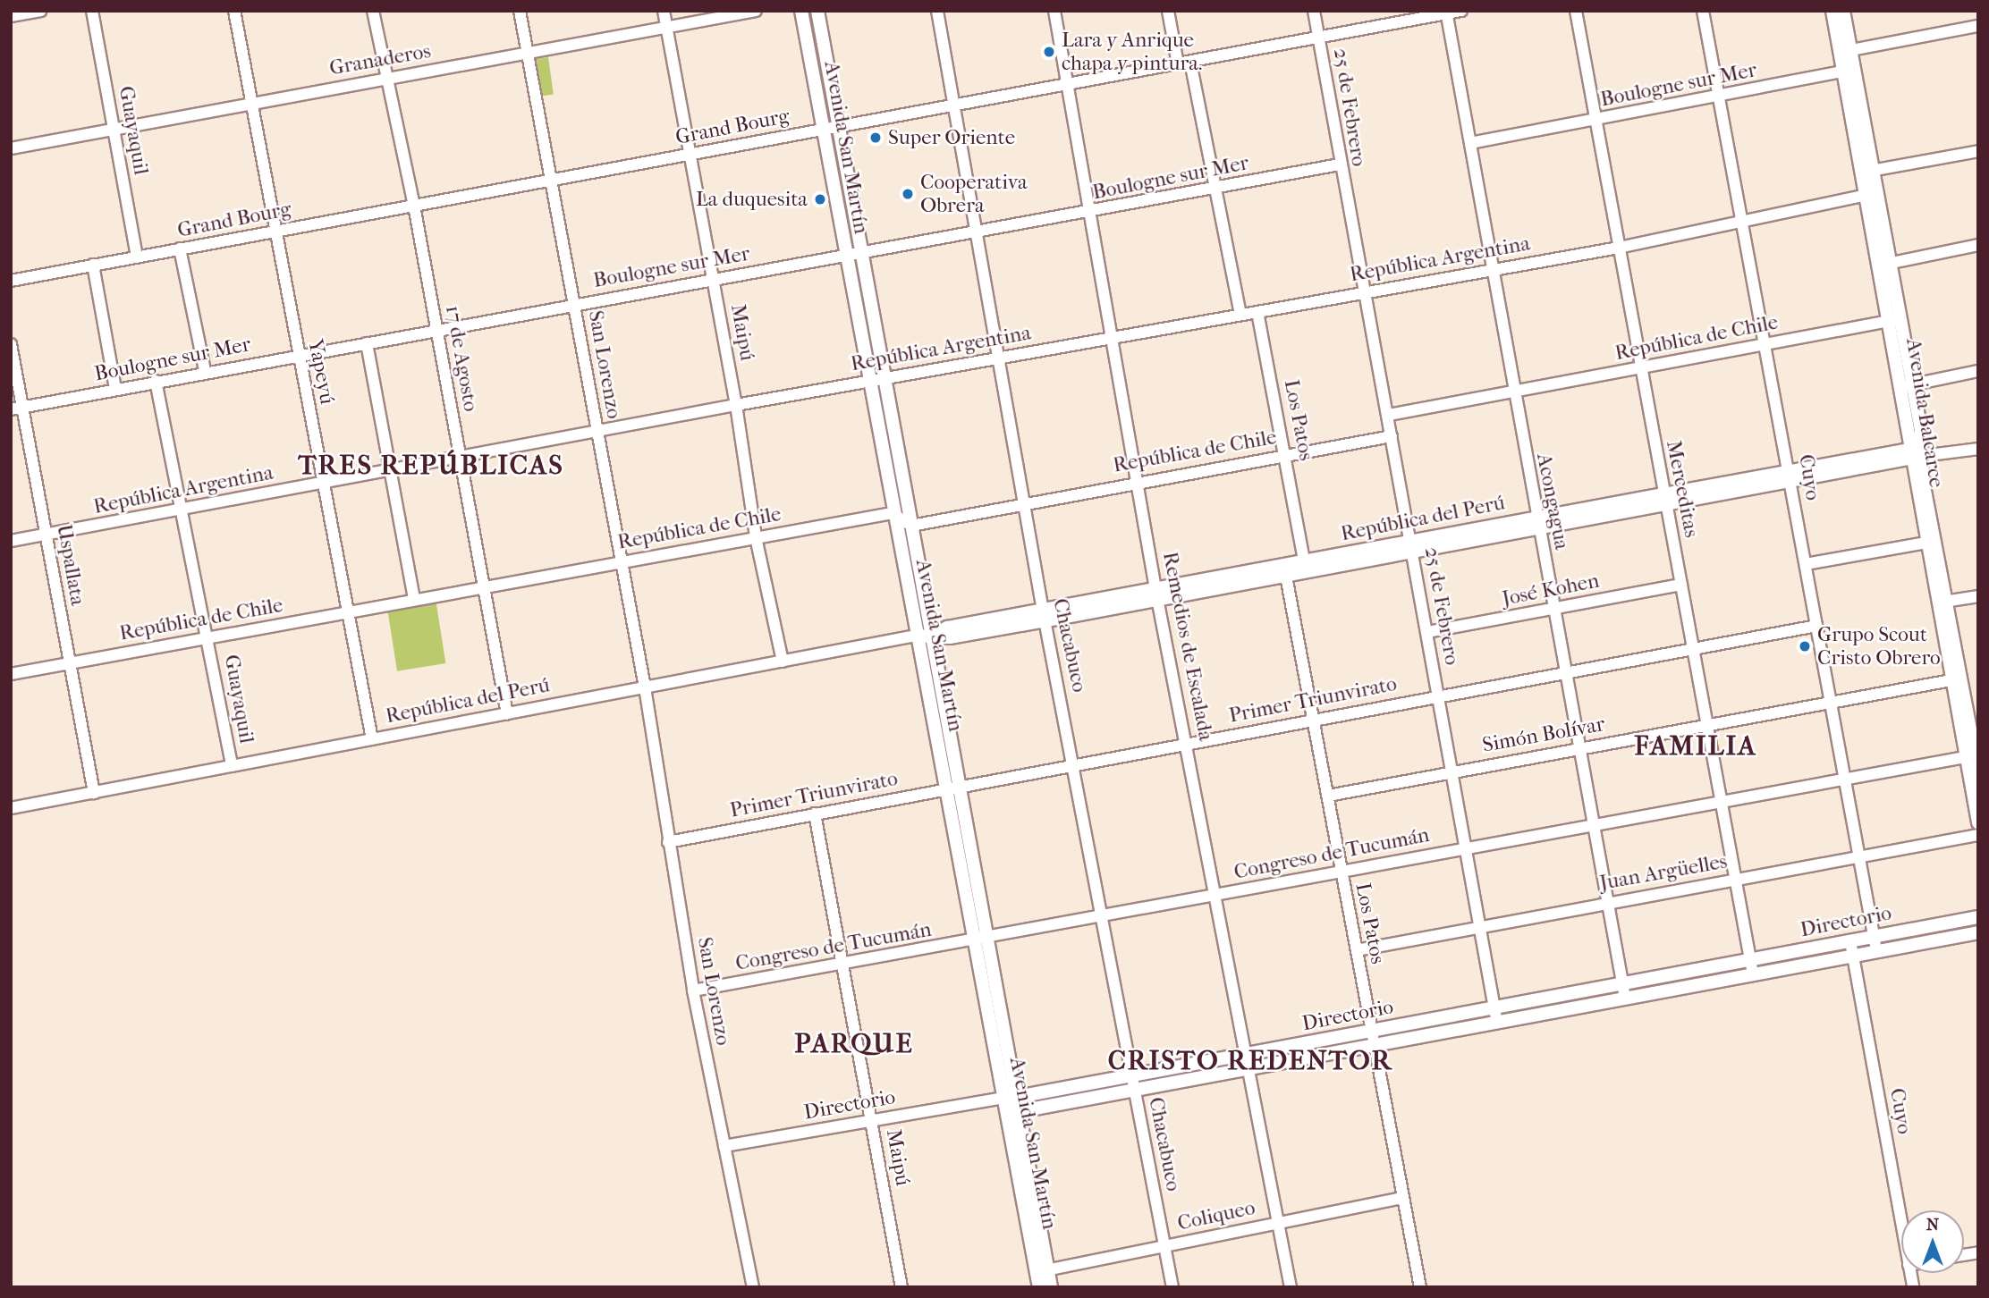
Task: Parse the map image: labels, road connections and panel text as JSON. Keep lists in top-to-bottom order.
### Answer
{
  "streets": {
    "main road": [
      "Avenida San Martín",
      "Avenida Balcarce",
      "República del Perú",
      "Directorio"
    ],
    "street": [
      "Granaderos",
      "Boulogne sur Mer",
      "25 de Febrero",
      "Grand Bourg",
      "Guayaquil",
      "República Argentina",
      "Maipú",
      "República de Chile",
      "17 de Agosto",
      "San Lorenzo",
      "Yapeyú",
      "Los Patos",
      "Cuyo",
      "Merceditas",
      "Acongagua",
      "Uspallata",
      "José Kohen",
      "Chacabuco",
      "Remedios de Escalada",
      "Primer Triunvirato",
      "Simón Bolívar",
      "Congreso de Tucumán",
      "Juan Argüelles",
      "Coliqueo"
    ]
  },
  "crossings": [
    ["Granaderos", "Guayaquil"],
    ["Granaderos", "Maipú"],
    ["Granaderos", "17 de Agosto"],
    ["Granaderos", "San Lorenzo"],
    ["Granaderos", "Yapeyú"],
    ["Boulogne sur Mer", "25 de Febrero"],
    ["Boulogne sur Mer", "Guayaquil"],
    ["Boulogne sur Mer", "Avenida San Martín"],
    ["Boulogne sur Mer", "Maipú"],
    ["Boulogne sur Mer", "17 de Agosto"],
    ["Boulogne sur Mer", "San Lorenzo"],
    ["Boulogne sur Mer", "Yapeyú"],
    ["Boulogne sur Mer", "Avenida Balcarce"],
    ["Boulogne sur Mer", "Cuyo"],
    ["Boulogne sur Mer", "Merceditas"],
    ["Boulogne sur Mer", "Acongagua"],
    ["Boulogne sur Mer", "Uspallata"],
    ["Boulogne sur Mer", "Chacabuco"],
    ["Boulogne sur Mer", "Remedios de Escalada"],
    ["25 de Febrero", "Grand Bourg"],
    ["25 de Febrero", "República Argentina"],
    ["25 de Febrero", "República de Chile"],
    ["25 de Febrero", "República del Perú"],
    ["25 de Febrero", "José Kohen"],
    ["25 de Febrero", "Primer Triunvirato"],
    ["25 de Febrero", "Simón Bolívar"],
    ["25 de Febrero", "Congreso de Tucumán"],
    ["25 de Febrero", "Juan Argüelles"],
    ["25 de Febrero", "Directorio"],
    ["Grand Bourg", "Guayaquil"],
    ["Grand Bourg", "Avenida San Martín"],
    ["Grand Bourg", "Maipú"],
    ["Grand Bourg", "17 de Agosto"],
    ["Grand Bourg", "San Lorenzo"],
    ["Grand Bourg", "Yapeyú"],
    ["Grand Bourg", "Acongagua"],
    ["Grand Bourg", "Chacabuco"],
    ["Grand Bourg", "Remedios de Escalada"],
    ["Guayaquil", "República Argentina"],
    ["Guayaquil", "República de Chile"],
    ["Guayaquil", "República del Perú"],
    ["Avenida San Martín", "República Argentina"],
    ["Avenida San Martín", "República de Chile"],
    ["Avenida San Martín", "República del Perú"],
    ["Avenida San Martín", "Primer Triunvirato"],
    ["Avenida San Martín", "Congreso de Tucumán"],
    ["Avenida San Martín", "Directorio"],
    ["Avenida San Martín", "Coliqueo"],
    ["República Argentina", "Maipú"],
    ["República Argentina", "17 de Agosto"],
    ["República Argentina", "San Lorenzo"],
    ["República Argentina", "Yapeyú"],
    ["República Argentina", "Avenida Balcarce"],
    ["República Argentina", "Los Patos"],
    ["República Argentina", "Cuyo"],
    ["República Argentina", "Merceditas"],
    ["República Argentina", "Acongagua"],
    ["República Argentina", "Uspallata"],
    ["República Argentina", "Chacabuco"],
    ["República Argentina", "Remedios de Escalada"],
    ["Maipú", "República de Chile"],
    ["Maipú", "República del Perú"],
    ["Maipú", "Primer Triunvirato"],
    ["Maipú", "Congreso de Tucumán"],
    ["Maipú", "Directorio"],
    ["República de Chile", "17 de Agosto"],
    ["República de Chile", "San Lorenzo"],
    ["República de Chile", "Yapeyú"],
    ["República de Chile", "Avenida Balcarce"],
    ["República de Chile", "Los Patos"],
    ["República de Chile", "Cuyo"],
    ["República de Chile", "Merceditas"],
    ["República de Chile", "Acongagua"],
    ["República de Chile", "Uspallata"],
    ["República de Chile", "Chacabuco"],
    ["República de Chile", "Remedios de Escalada"],
    ["17 de Agosto", "República del Perú"],
    ["San Lorenzo", "República del Perú"],
    ["San Lorenzo", "Primer Triunvirato"],
    ["San Lorenzo", "Congreso de Tucumán"],
    ["San Lorenzo", "Directorio"],
    ["Yapeyú", "República del Perú"],
    ["Avenida Balcarce", "República del Perú"],
    ["Avenida Balcarce", "Simón Bolívar"],
    ["Avenida Balcarce", "Congreso de Tucumán"],
    ["Los Patos", "República del Perú"],
    ["Los Patos", "Primer Triunvirato"],
    ["Los Patos", "Simón Bolívar"],
    ["Los Patos", "Congreso de Tucumán"],
    ["Los Patos", "Juan Argüelles"],
    ["Los Patos", "Directorio"],
    ["Los Patos", "Coliqueo"],
    ["Cuyo", "República del Perú"],
    ["Cuyo", "Primer Triunvirato"],
    ["Cuyo", "Simón Bolívar"],
    ["Cuyo", "Congreso de Tucumán"],
    ["Cuyo", "Juan Argüelles"],
    ["Cuyo", "Directorio"],
    ["Merceditas", "República del Perú"],
    ["Merceditas", "José Kohen"],
    ["Merceditas", "Primer Triunvirato"],
    ["Merceditas", "Simón Bolívar"],
    ["Merceditas", "Congreso de Tucumán"],
    ["Merceditas", "Juan Argüelles"],
    ["Merceditas", "Directorio"],
    ["Acongagua", "República del Perú"],
    ["Acongagua", "José Kohen"],
    ["Acongagua", "Primer Triunvirato"],
    ["Acongagua", "Simón Bolívar"],
    ["Acongagua", "Congreso de Tucumán"],
    ["Acongagua", "Juan Argüelles"],
    ["Acongagua", "Directorio"],
    ["República del Perú", "Uspallata"],
    ["República del Perú", "Chacabuco"],
    ["República del Perú", "Remedios de Escalada"],
    ["Chacabuco", "Primer Triunvirato"],
    ["Chacabuco", "Congreso de Tucumán"],
    ["Chacabuco", "Directorio"],
    ["Chacabuco", "Coliqueo"],
    ["Remedios de Escalada", "Primer Triunvirato"],
    ["Remedios de Escalada", "Congreso de Tucumán"],
    ["Remedios de Escalada", "Directorio"],
    ["Remedios de Escalada", "Coliqueo"]
  ],
  "districts": [
    "TRES REPÚBLICAS",
    "FAMILIA",
    "PARQUE",
    "CRISTO REDENTOR"
  ],
  "places": [
    "Lara y Anrique chapa y pintura.",
    "Super Oriente",
    "Cooperativa Obrera",
    "La duquesita",
    "Grupo Scout Cristo Obrero"
  ],
  "north": "top"
}
